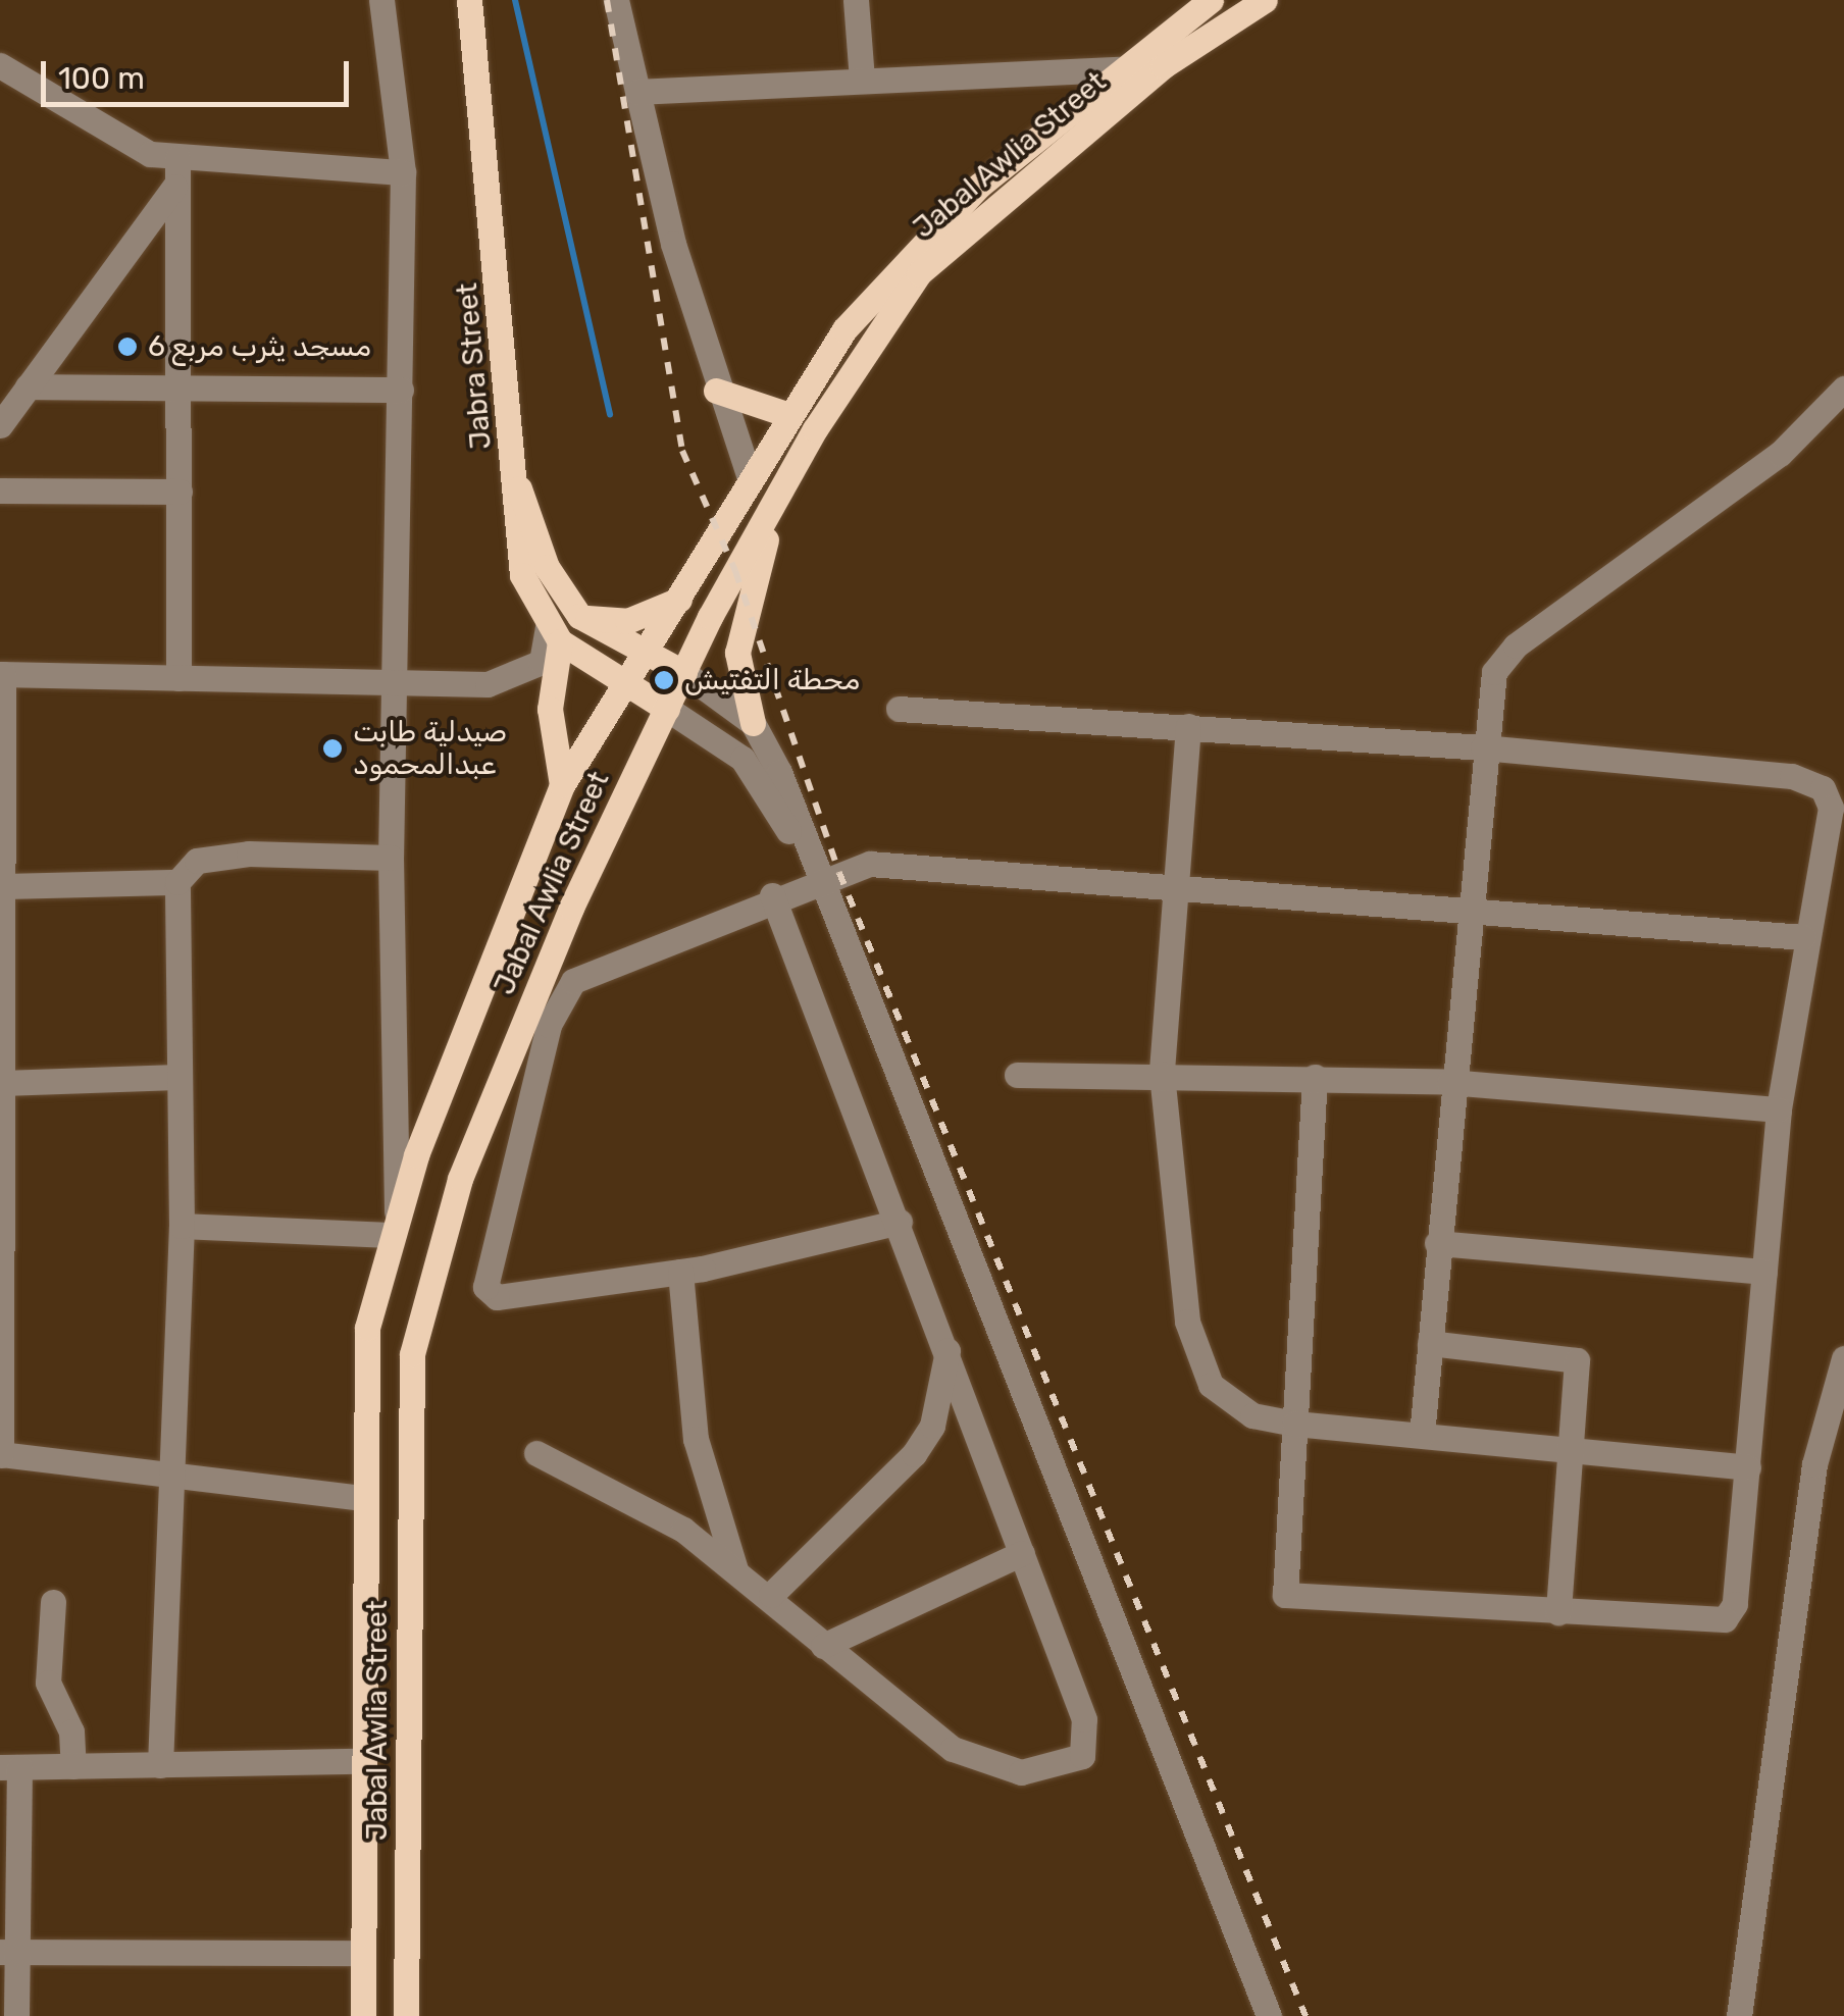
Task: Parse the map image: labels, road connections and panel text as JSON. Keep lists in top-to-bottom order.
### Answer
{
  "streets": {
    "main road": ["Jabal Awlia Street", "Jabra Street"]
  },
  "places": ["مسجد يثرب مربع 6", "محطة التفتيش", "صيدلية طابت عبدالمحمود"],
  "scale_bar": "100 m"
}
